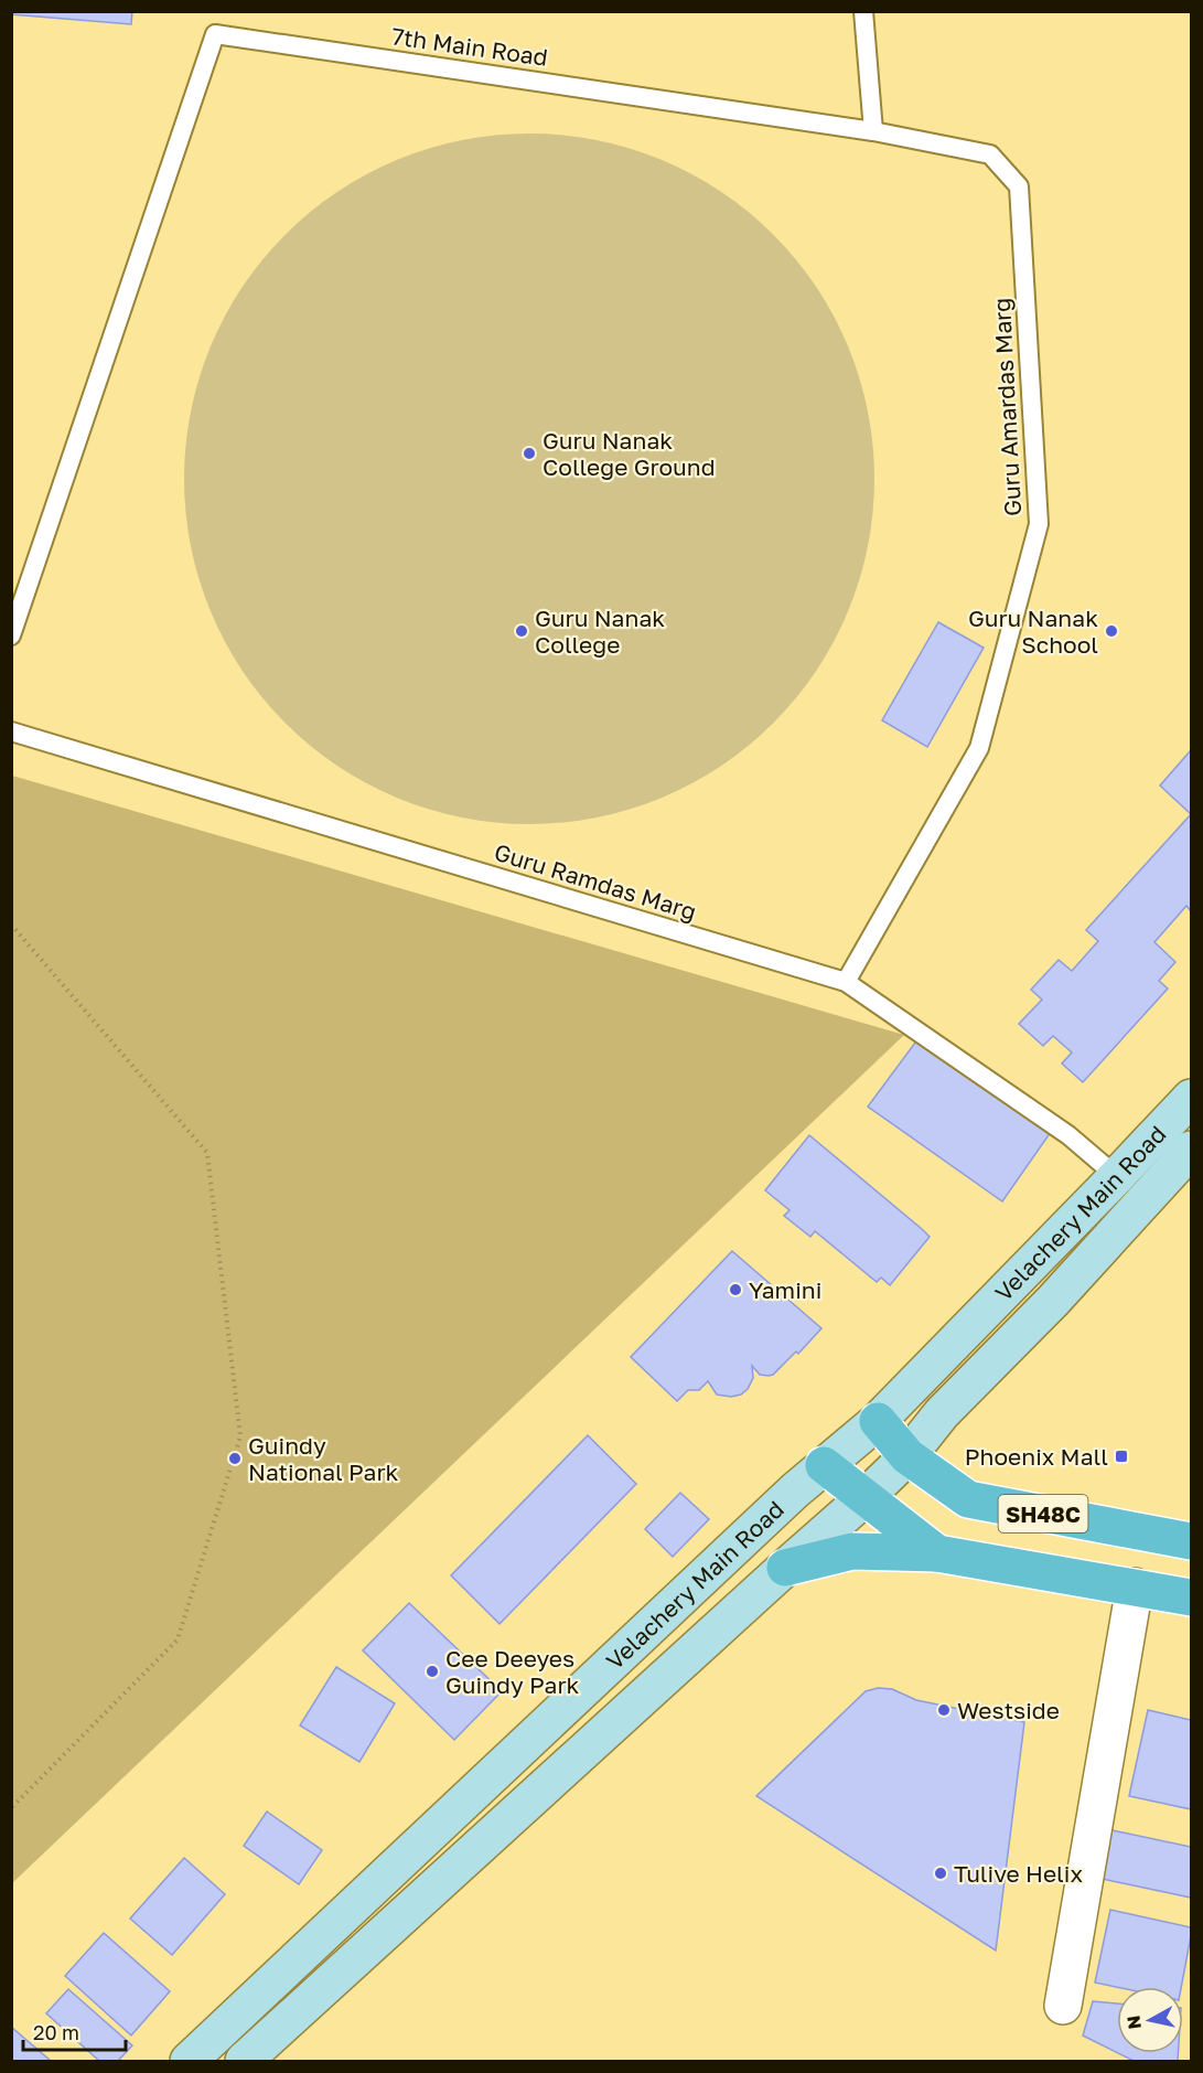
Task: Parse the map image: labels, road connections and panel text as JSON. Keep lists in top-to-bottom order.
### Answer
{
  "streets": {
    "main road": ["Velachery Main Road", "SH48C"],
    "lane": ["7th Main Road", "Guru Amardas Marg", "Guru Ramdas Marg"]
  },
  "crossings": [
    ["7th Main Road", "Guru Amardas Marg"],
    ["Guru Amardas Marg", "Guru Ramdas Marg"],
    ["Guru Ramdas Marg", "Velachery Main Road"],
    ["Velachery Main Road", "SH48C"]
  ],
  "places": {
    "other": [
      "Guru Nanak College Ground",
      "Guru Nanak College",
      "Guru Nanak School",
      "Yamini",
      "Guindy National Park",
      "Cee Deeyes Guindy Park",
      "Westside",
      "Tulive Helix"
    ],
    "transit": ["Phoenix Mall"]
  },
  "scale_bar": "20 m",
  "north": "left"
}
